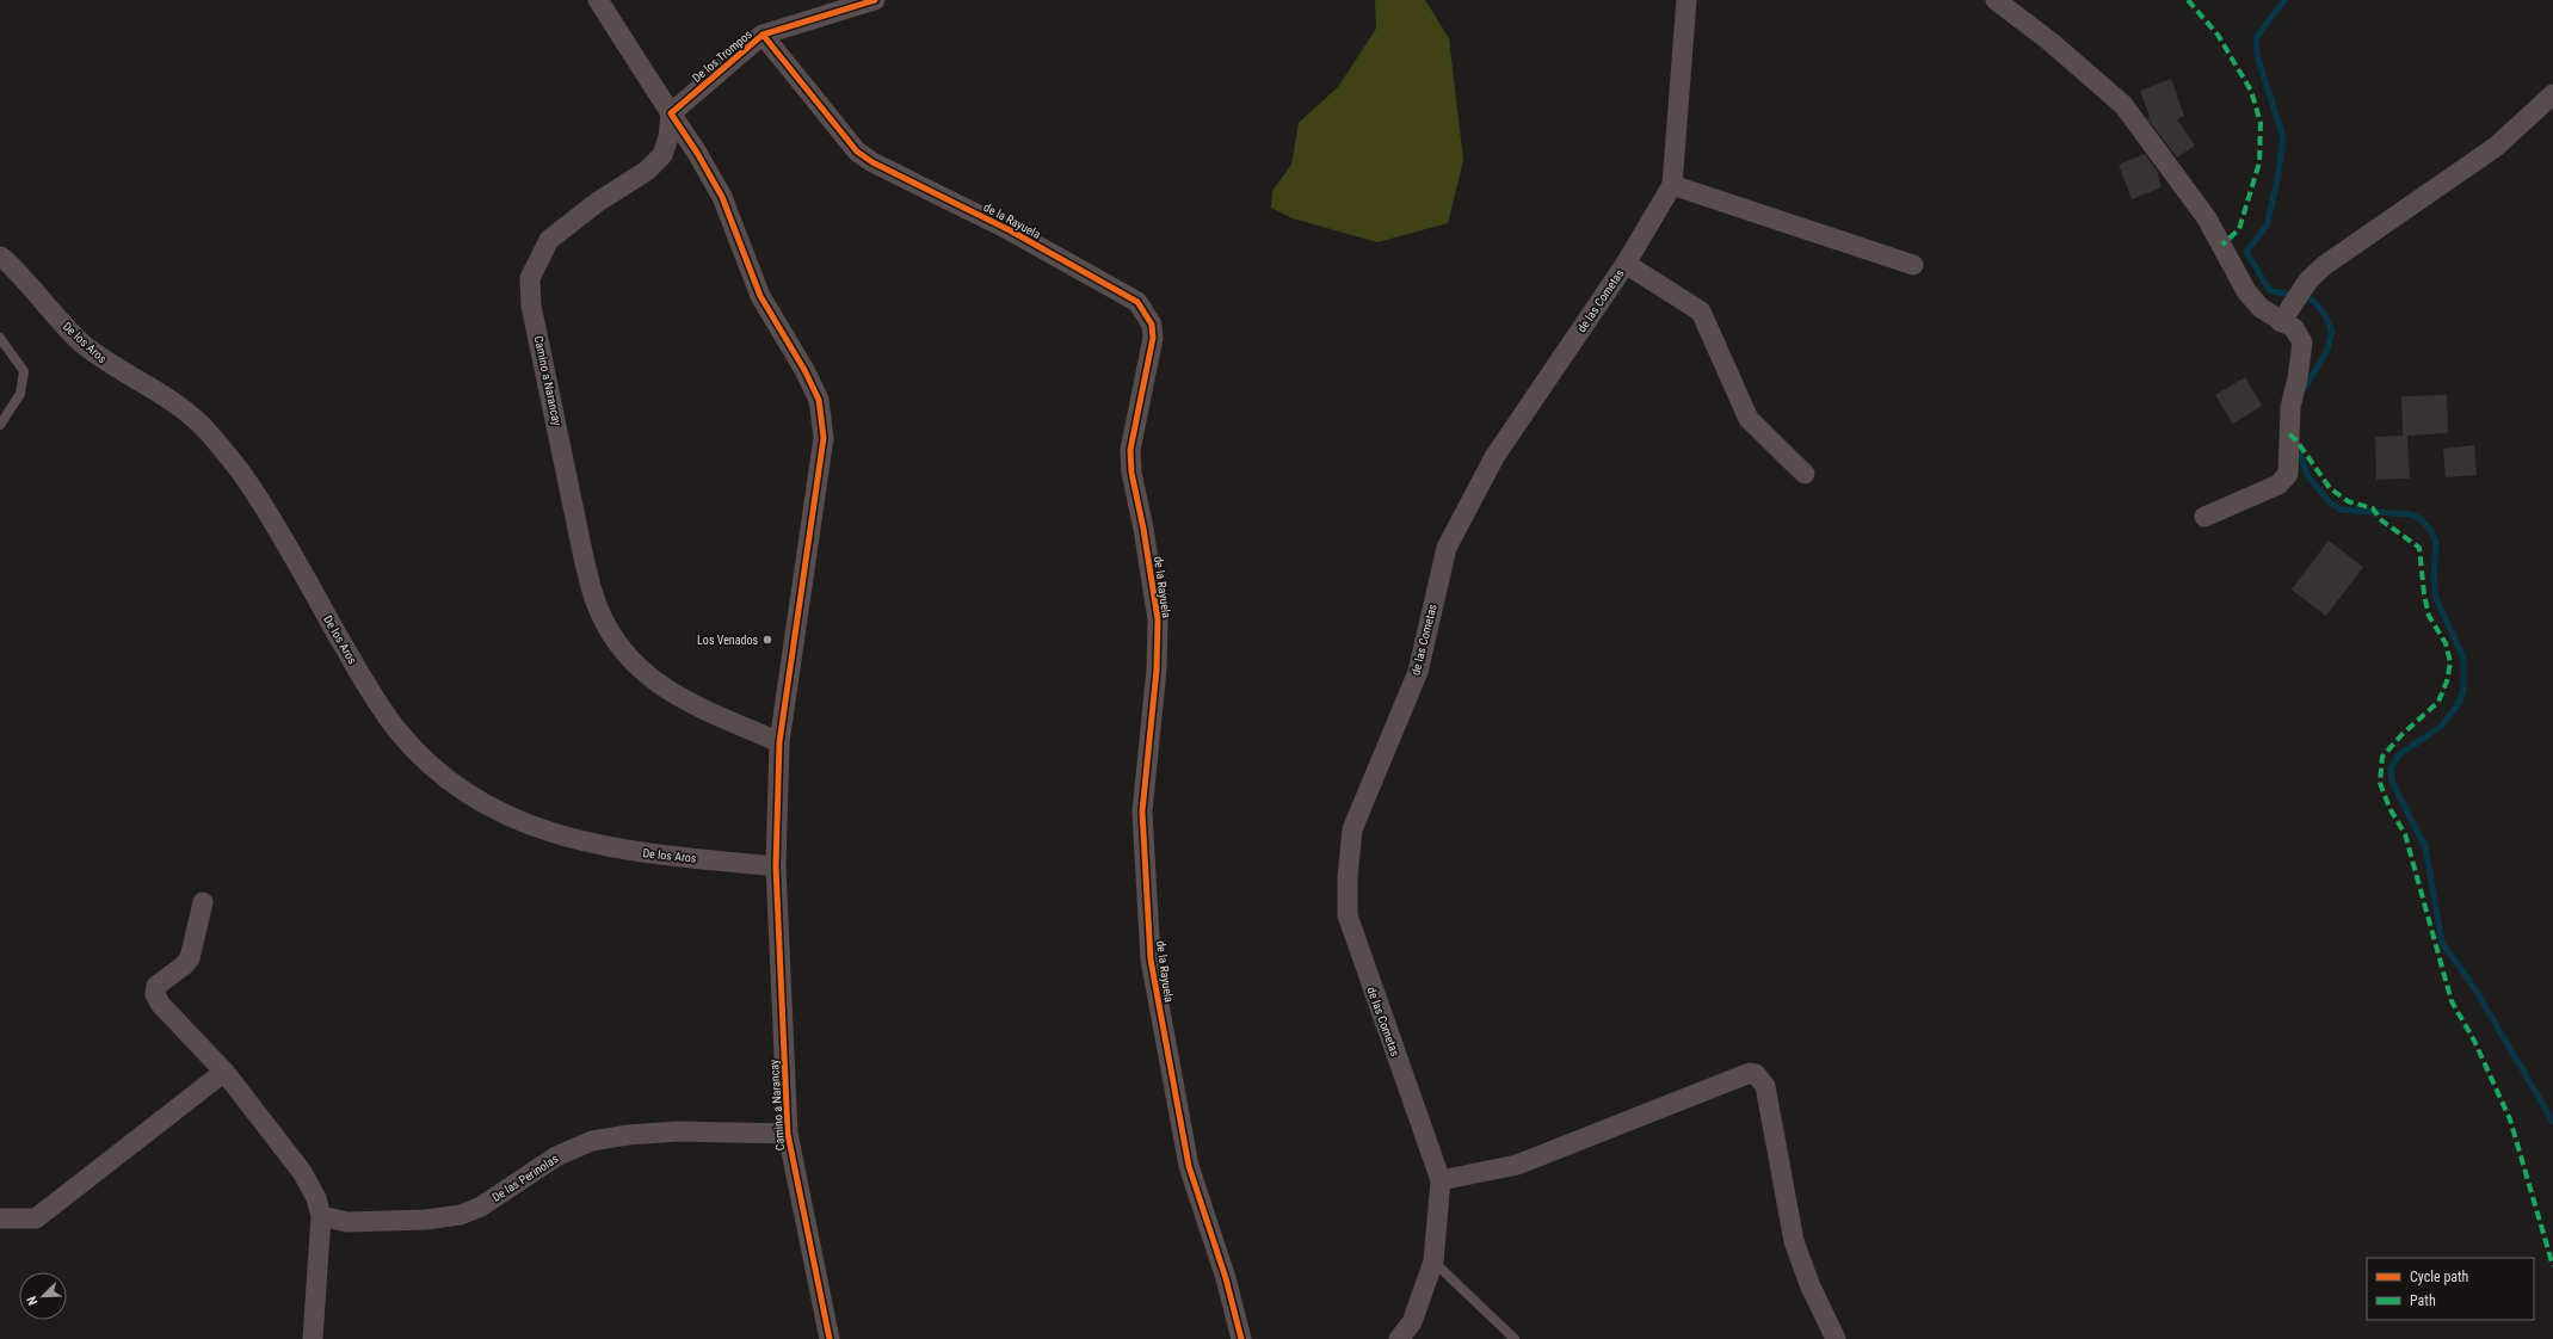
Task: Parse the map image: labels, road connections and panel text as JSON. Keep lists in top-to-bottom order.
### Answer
{
  "streets": {
    "street": [
      "De los Trompos",
      "de la Rayuela",
      "de las Cometas",
      "De los Aros",
      "Camino a Narancay",
      "De las Perinolas"
    ]
  },
  "crossings": [
    ["De los Trompos", "de la Rayuela"],
    ["De los Trompos", "Camino a Narancay"],
    ["De los Aros", "Camino a Narancay"],
    ["Camino a Narancay", "De las Perinolas"]
  ],
  "places": ["Los Venados"],
  "legend": ["Cycle path", "Path"],
  "north": "bottom left"
}
